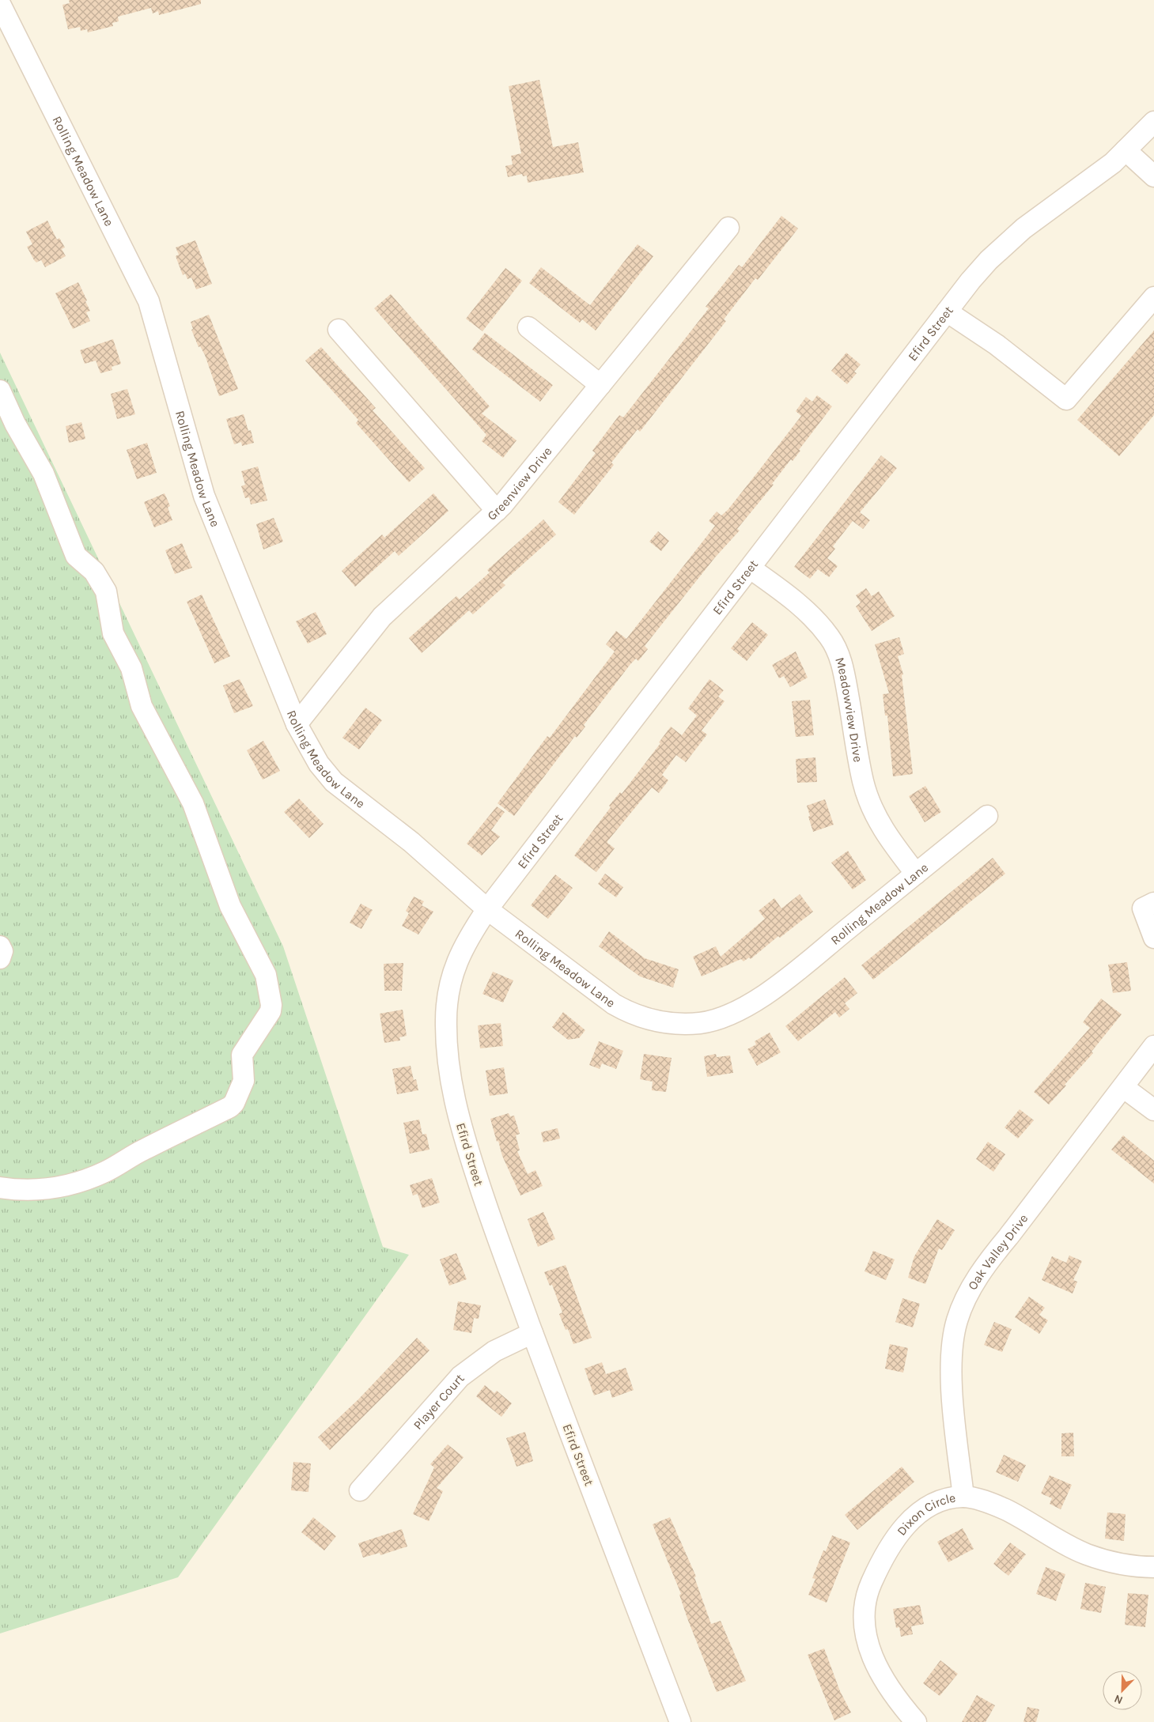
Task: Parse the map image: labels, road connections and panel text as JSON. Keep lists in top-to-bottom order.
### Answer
{
  "streets": {
    "street": [
      "Rolling Meadow Lane",
      "Efird Street",
      "Greenview Drive",
      "Meadowview Drive",
      "Oak Valley Drive",
      "Player Court",
      "Dixon Circle"
    ]
  },
  "crossings": [
    ["Rolling Meadow Lane", "Efird Street"],
    ["Rolling Meadow Lane", "Greenview Drive"],
    ["Rolling Meadow Lane", "Meadowview Drive"],
    ["Efird Street", "Meadowview Drive"],
    ["Efird Street", "Player Court"],
    ["Oak Valley Drive", "Dixon Circle"]
  ],
  "north": "bottom left"
}
